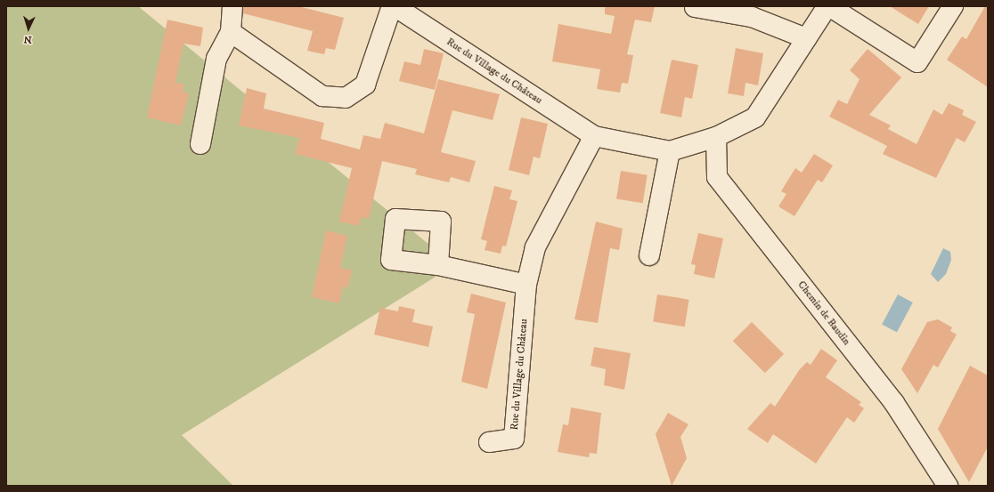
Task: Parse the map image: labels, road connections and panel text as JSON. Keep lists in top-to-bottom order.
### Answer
{
  "streets": {
    "street": ["Rue du Village du Château", "Chemin de Baudin"]
  },
  "crossings": [
    ["Rue du Village du Château", "Chemin de Baudin"]
  ],
  "north": "bottom"
}
